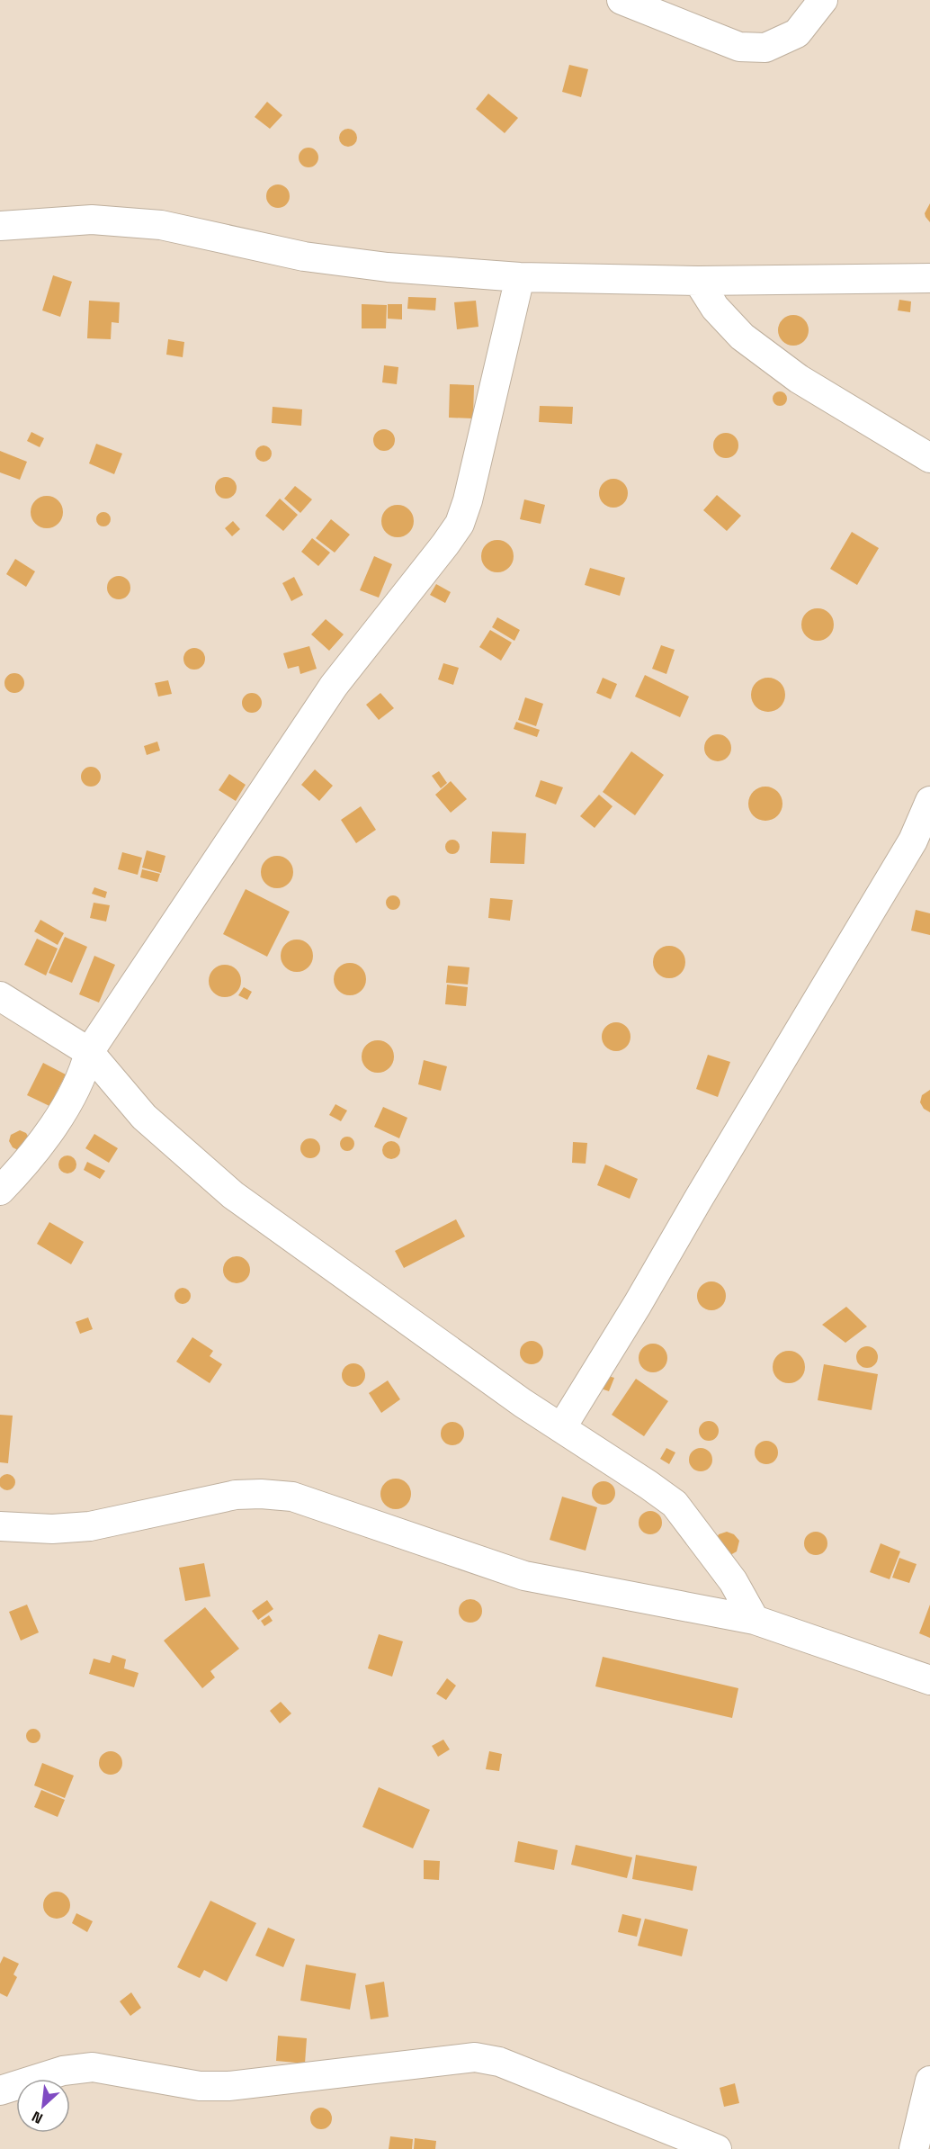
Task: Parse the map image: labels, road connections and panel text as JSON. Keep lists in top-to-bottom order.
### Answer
{
  "north": "bottom left"
}
